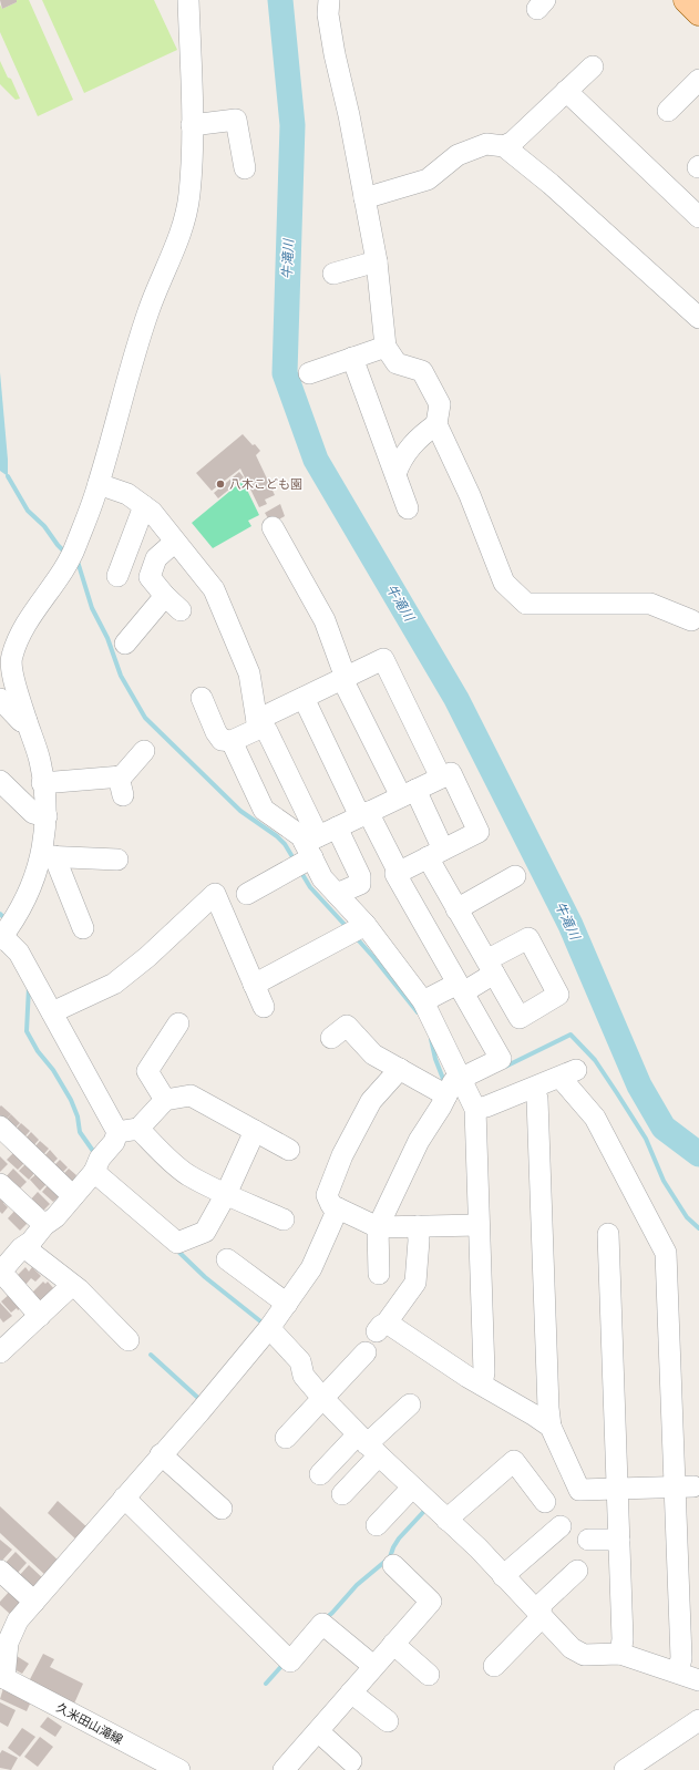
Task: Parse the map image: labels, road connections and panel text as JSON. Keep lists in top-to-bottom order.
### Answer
{
  "streets": {
    "street": ["久米田山滝線"]
  },
  "water": ["牛滝川"],
  "places": ["八木こども園"]
}
